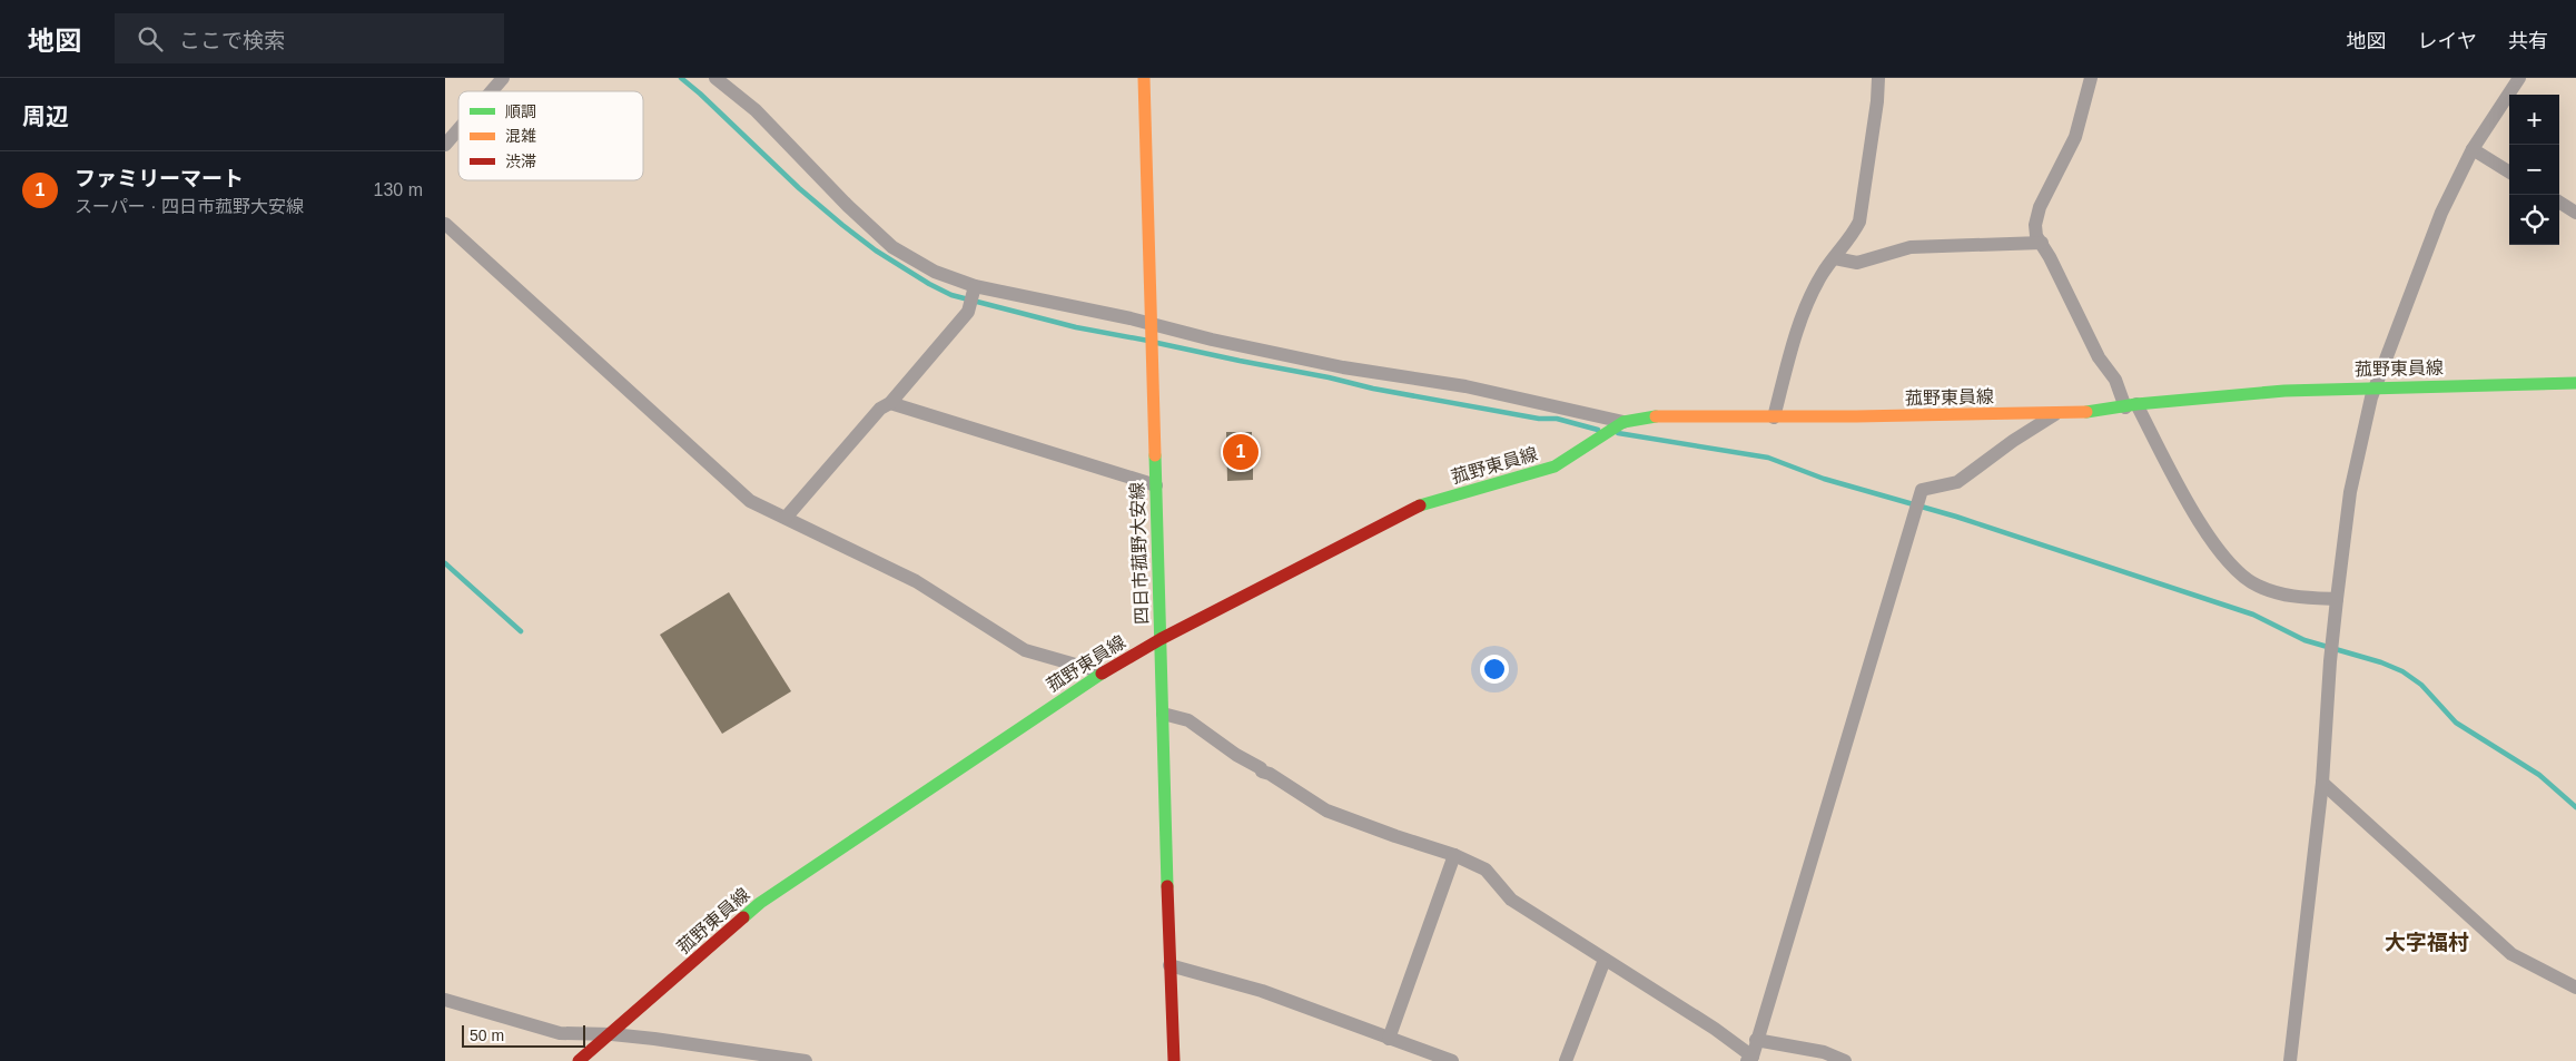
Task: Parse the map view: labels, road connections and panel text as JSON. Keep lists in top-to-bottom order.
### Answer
{
  "streets": {
    "main road": ["菰野東員線", "四日市菰野大安線"]
  },
  "crossings": [
    ["菰野東員線", "四日市菰野大安線"]
  ],
  "districts": ["大字福村"],
  "legend": ["順調", "混雑", "渋滞"],
  "scale_bar": "50 m",
  "page": {
    "header": "地図",
    "search": "ここで検索",
    "nav": ["地図", "レイヤ", "共有"],
    "heading": "周辺",
    "map_buttons": ["+", "−"],
    "list": [
      {
        "mark": "1",
        "name": "ファミリーマート",
        "note": "スーパー · 四日市菰野大安線",
        "value": "130 m"
      }
    ],
    "pins": "1",
    "scale": "50 m"
  }
}
